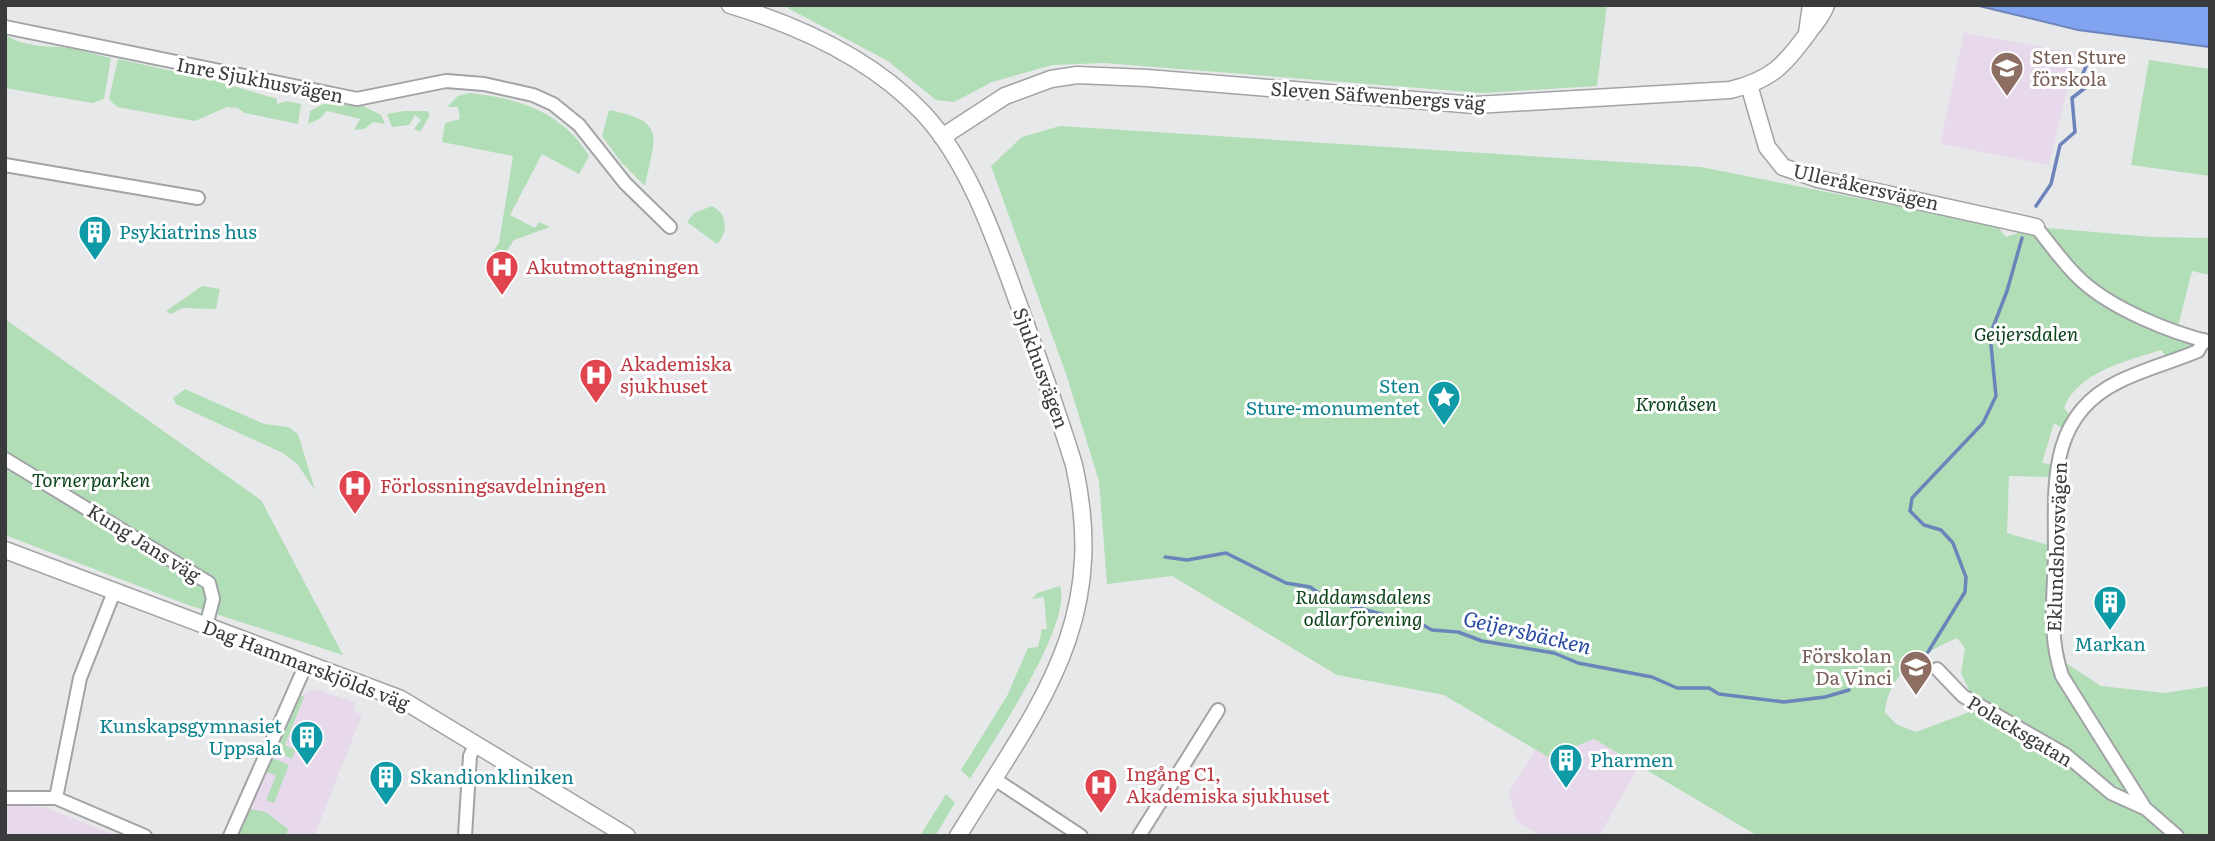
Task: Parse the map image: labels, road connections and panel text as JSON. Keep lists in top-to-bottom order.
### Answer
{
  "streets": {
    "street": [
      "Inre Sjukhusvägen",
      "Sleven Säfwenbergs väg",
      "Ulleråkersvägen",
      "Sjukhusvägen",
      "Kung Jans väg",
      "Eklundshovsvägen",
      "Dag Hammarskjölds väg",
      "Polacksgatan"
    ]
  },
  "crossings": [
    ["Sleven Säfwenbergs väg", "Ulleråkersvägen"],
    ["Sleven Säfwenbergs väg", "Sjukhusvägen"],
    ["Ulleråkersvägen", "Eklundshovsvägen"],
    ["Kung Jans väg", "Dag Hammarskjölds väg"],
    ["Eklundshovsvägen", "Polacksgatan"]
  ],
  "water": ["Geijersbäcken"],
  "parks": [
    "Geijersdalen",
    "Kronåsen",
    "Tornerparken",
    "Ruddamsdalens odlarförening"
  ],
  "places": {
    "school or university": ["Sten Sture förskola", "Förskolan Da Vinci"],
    "building": [
      "Psykiatrins hus",
      "Markan",
      "Kunskapsgymnasiet Uppsala",
      "Pharmen",
      "Skandionkliniken"
    ],
    "hospital": [
      "Akutmottagningen",
      "Akademiska sjukhuset",
      "Förlossningsavdelningen",
      "Ingång C1, Akademiska sjukhuset"
    ],
    "place": ["Sten Sture-monumentet"]
  }
}
